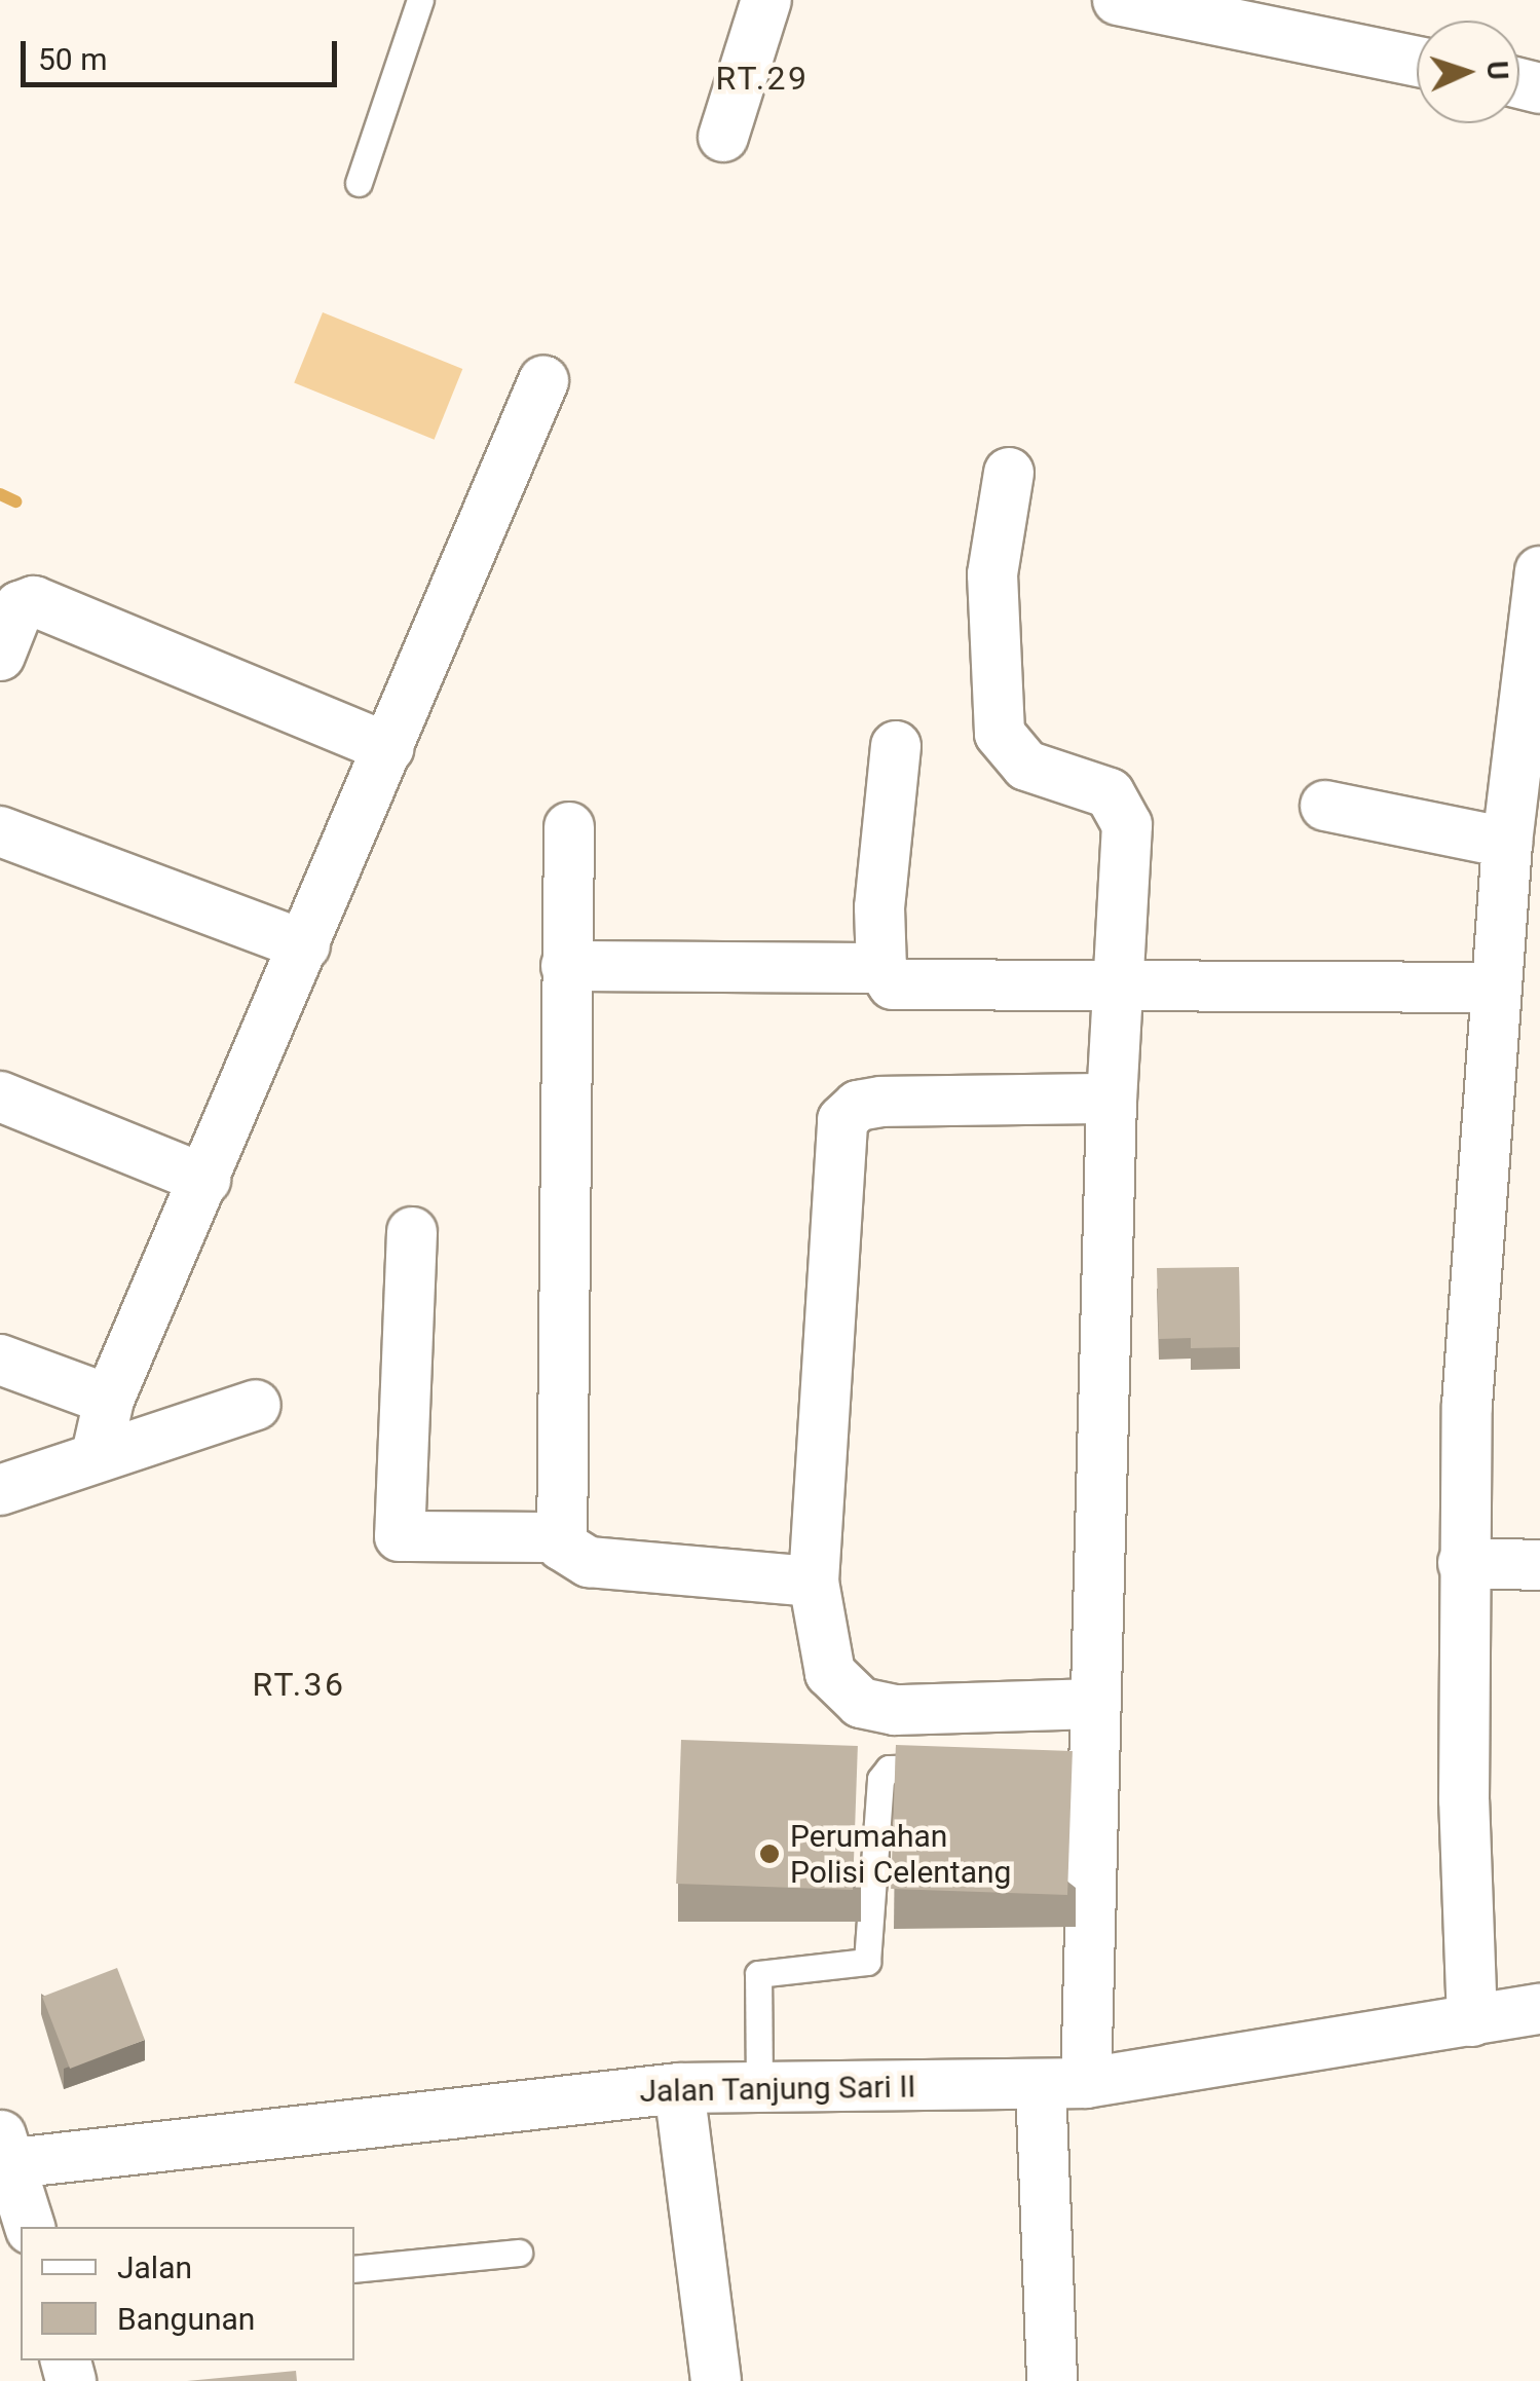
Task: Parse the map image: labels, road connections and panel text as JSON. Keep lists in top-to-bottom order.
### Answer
{
  "streets": {
    "street": ["Jalan Tanjung Sari II"]
  },
  "districts": ["RT.29", "RT.36"],
  "places": ["Perumahan Polisi Celentang"],
  "legend": ["Jalan", "Bangunan"],
  "scale_bar": "50 m",
  "north": "right"
}
